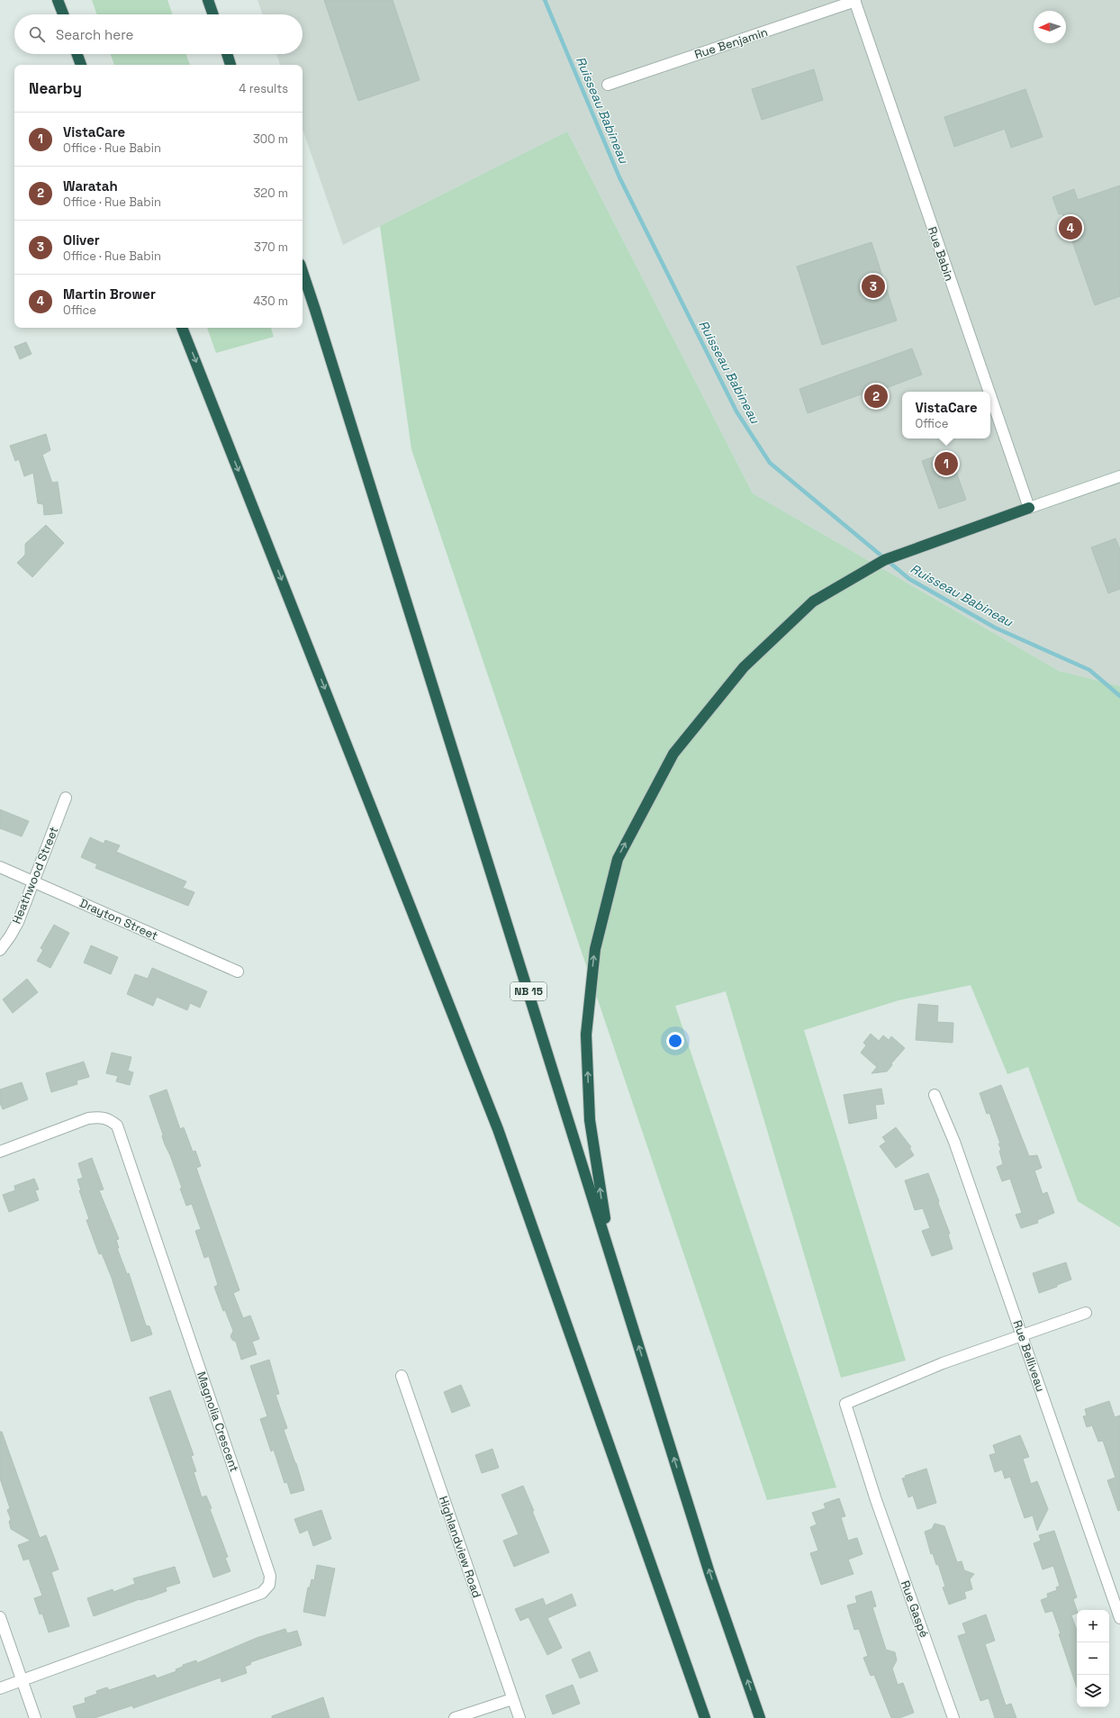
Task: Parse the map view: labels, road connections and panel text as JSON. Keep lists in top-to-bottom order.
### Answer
{
  "streets": {
    "highway": ["NB 15"],
    "street": [
      "Rue Benjamin",
      "Rue Babin",
      "Heathwood Street",
      "Drayton Street",
      "Rue Belliveau",
      "Magnolia Crescent",
      "Highlandview Road",
      "Rue Gaspé"
    ]
  },
  "crossings": [
    ["Rue Benjamin", "Rue Babin"],
    ["Heathwood Street", "Drayton Street"],
    ["Rue Belliveau", "Rue Gaspé"]
  ],
  "water": ["Ruisseau Babineau"],
  "north": "left",
  "page": {
    "search": "Search here",
    "heading": ["Nearby", "4 results"],
    "list": [
      {
        "mark": "1",
        "name": "VistaCare",
        "note": "Office · Rue Babin",
        "value": "300 m"
      },
      {
        "mark": "2",
        "name": "Waratah",
        "note": "Office · Rue Babin",
        "value": "320 m"
      },
      {
        "mark": "3",
        "name": "Oliver",
        "note": "Office · Rue Babin",
        "value": "370 m"
      },
      {
        "mark": "4",
        "name": "Martin Brower",
        "note": "Office",
        "value": "430 m"
      }
    ],
    "pins": [
      "4",
      "3",
      "2",
      "1"
    ],
    "popup": ["VistaCare", "Office"],
    "map_buttons": ["+", "−"]
  }
}
